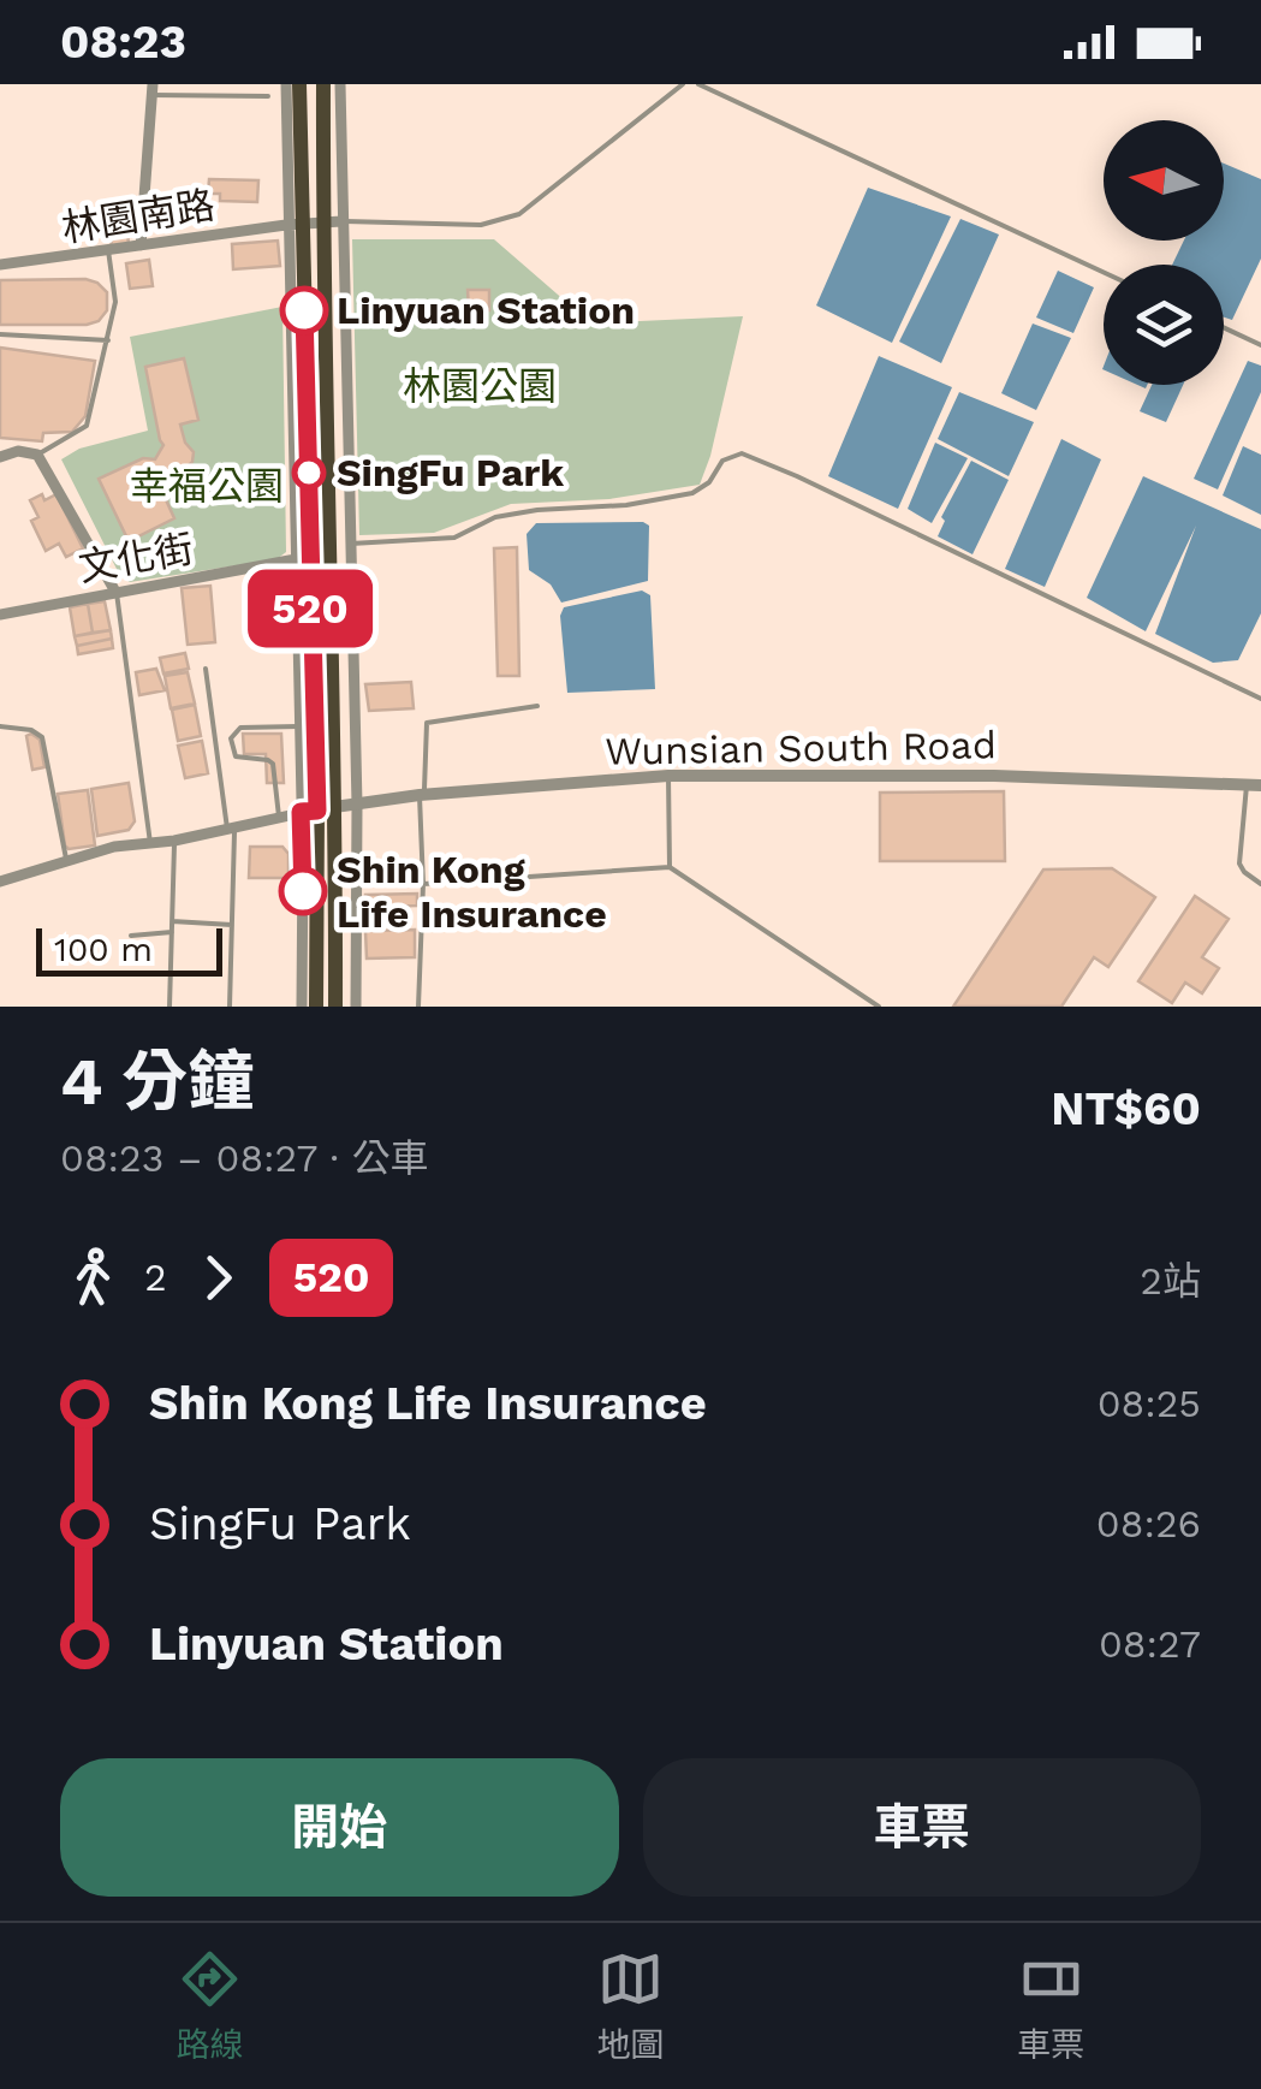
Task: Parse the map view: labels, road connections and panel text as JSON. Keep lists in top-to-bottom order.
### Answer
{
  "streets": {
    "street": ["林園南路", "文化街", "Wunsian South Road"]
  },
  "parks": ["林園公園", "幸福公園"],
  "places": ["Linyuan Station", "SingFu Park", "Shin Kong Life Insurance"],
  "lines": ["bus line 520"],
  "scale_bar": "100 m",
  "north": "left",
  "page": {
    "status": "08:23",
    "on_map": "520",
    "scale": "100 m",
    "heading": ["4 分鐘", "08:23 – 08:27 · 公車", "NT$60"],
    "legs": ["2", "520", "2站"],
    "list": [
      {
        "name": "Shin Kong Life Insurance",
        "value": "08:25"
      },
      {
        "name": "SingFu Park",
        "value": "08:26"
      },
      {
        "name": "Linyuan Station",
        "value": "08:27"
      }
    ],
    "buttons": ["開始", "車票"],
    "tabs": ["路線", "地圖", "車票"]
  }
}
